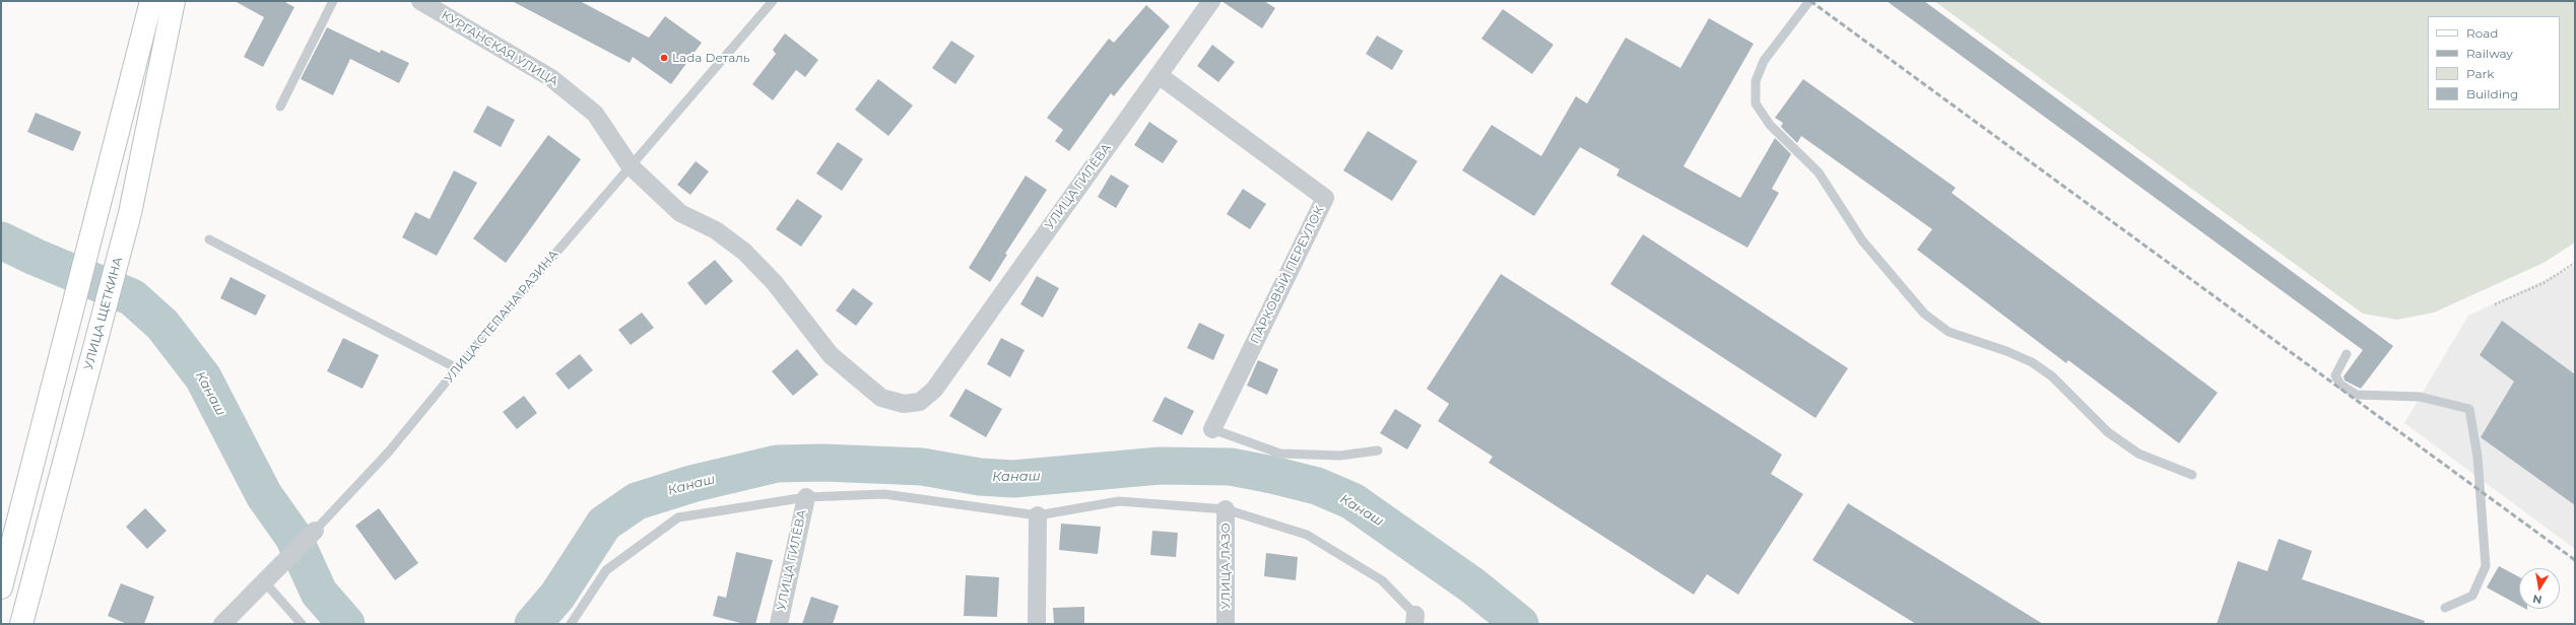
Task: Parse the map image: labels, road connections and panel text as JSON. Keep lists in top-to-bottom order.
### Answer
{
  "streets": {
    "main road": ["УЛИЦА ЩЕТКИНА"],
    "street": [
      "КУРГАНСКАЯ УЛИЦА",
      "УЛИЦА ГИЛЁВА",
      "ПАРКОВЫЙ ПЕРЕУЛОК",
      "УЛИЦА СТЕПАНА РАЗИНА",
      "УЛИЦА ЛАЗО"
    ]
  },
  "crossings": [
    ["КУРГАНСКАЯ УЛИЦА", "УЛИЦА ГИЛЁВА"],
    ["КУРГАНСКАЯ УЛИЦА", "УЛИЦА СТЕПАНА РАЗИНА"],
    ["УЛИЦА ГИЛЁВА", "ПАРКОВЫЙ ПЕРЕУЛОК"]
  ],
  "water": ["Канаш"],
  "places": ["Lada Dеталь"],
  "legend": [
    "Road",
    "Railway",
    "Park",
    "Building"
  ],
  "north": "bottom"
}
